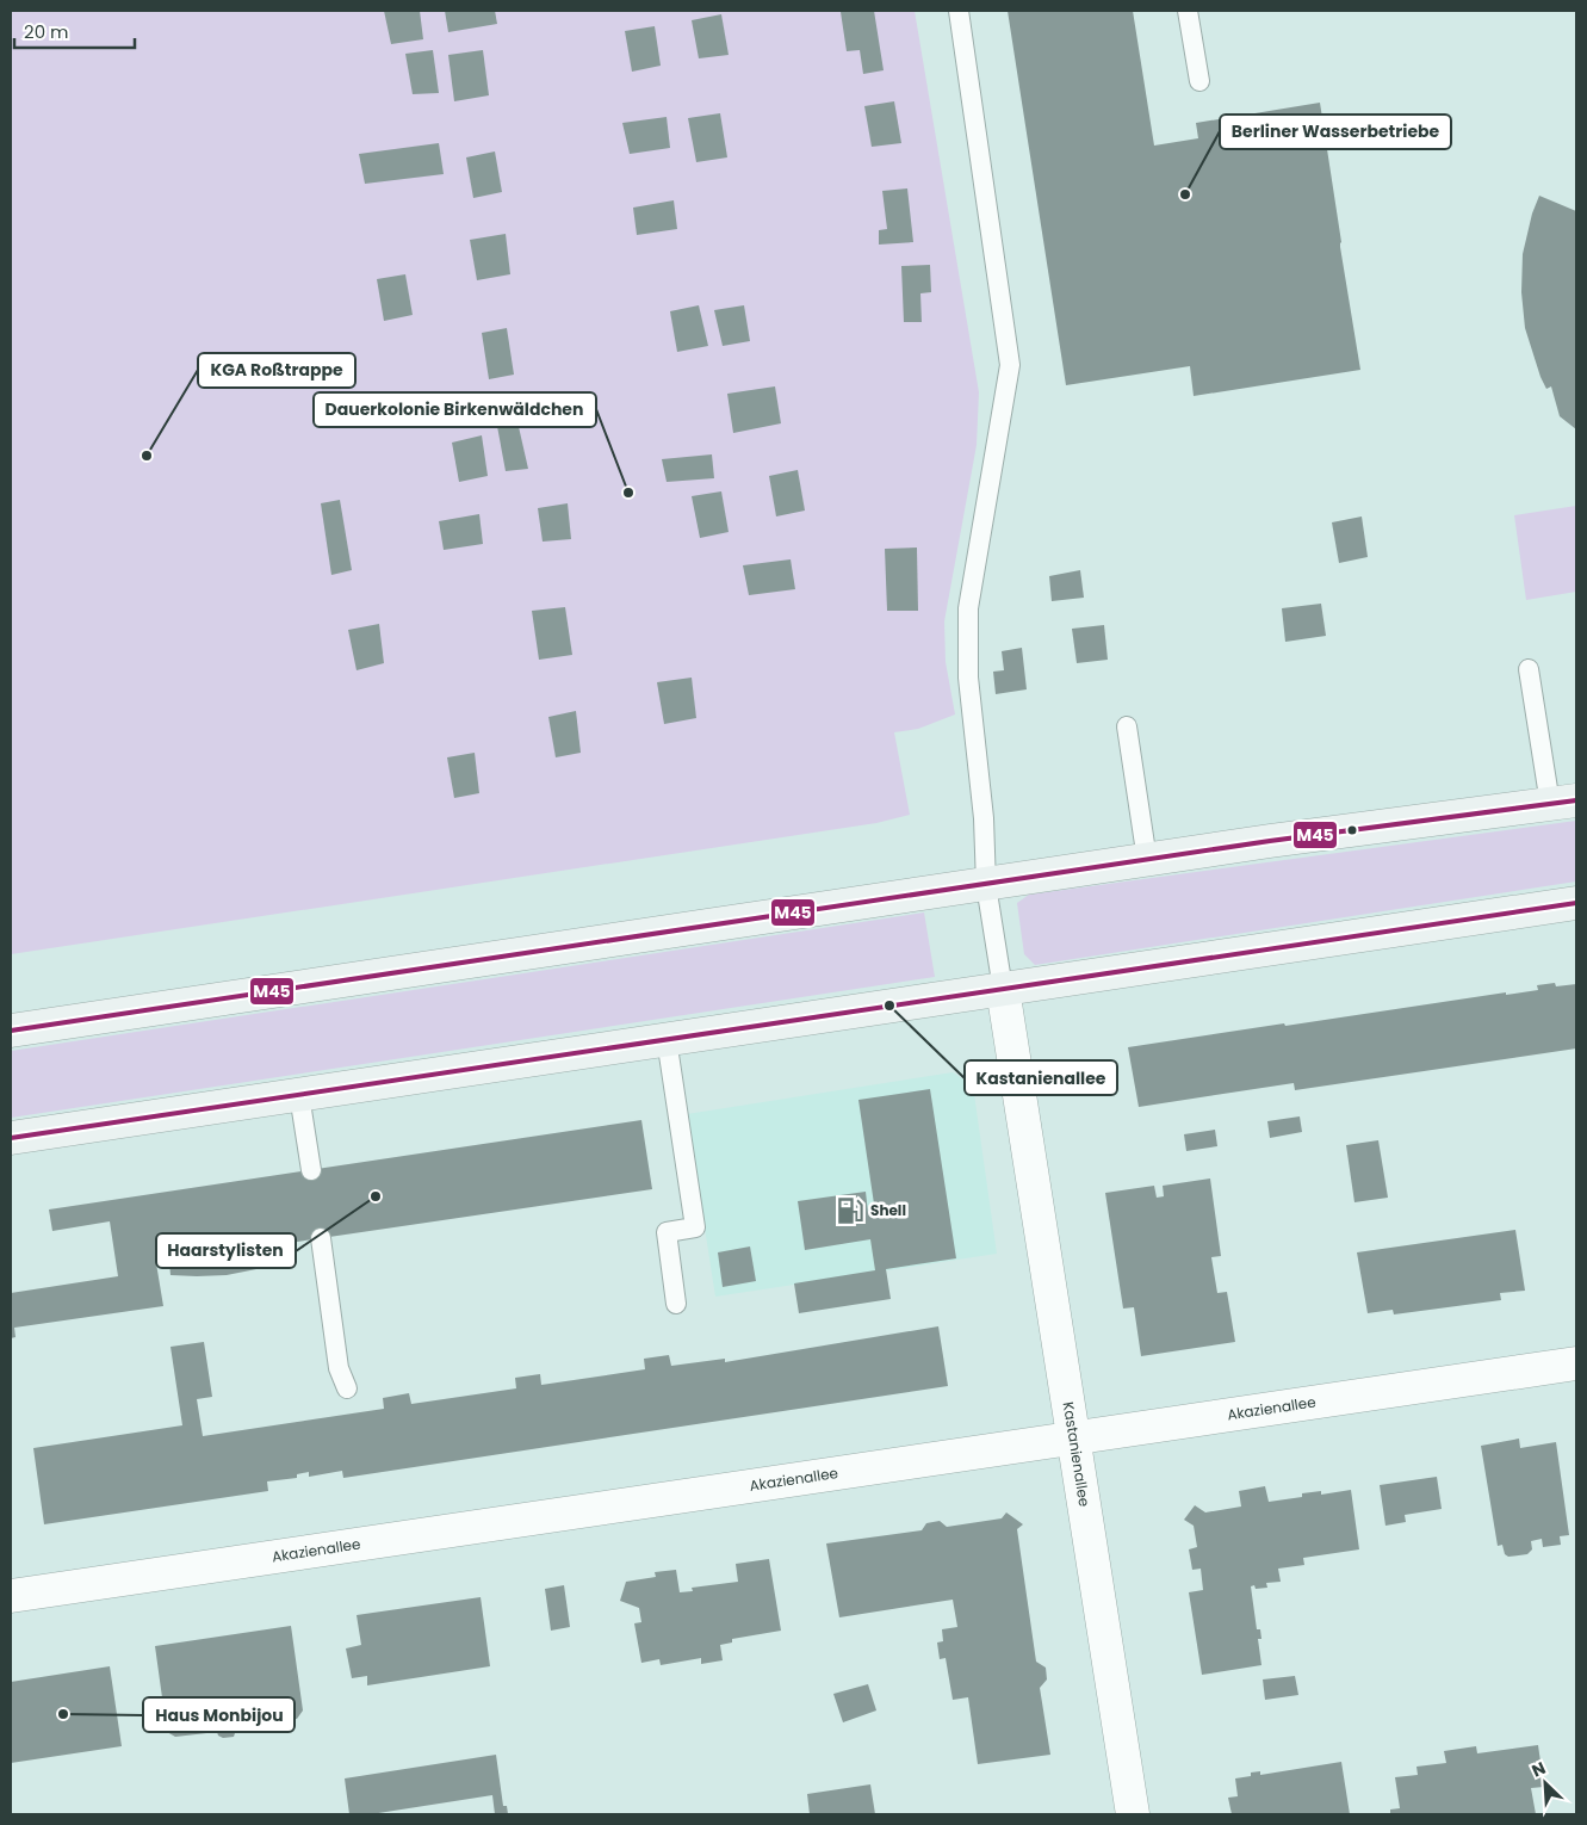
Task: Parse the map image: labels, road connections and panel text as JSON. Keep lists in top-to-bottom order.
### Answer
{
  "streets": {
    "street": ["Akazienallee", "Kastanienallee"]
  },
  "crossings": [
    ["Akazienallee", "Kastanienallee"]
  ],
  "places": {
    "other": [
      "Berliner Wasserbetriebe",
      "KGA Roßtrappe",
      "Dauerkolonie Birkenwäldchen",
      "Kastanienallee",
      "Haarstylisten",
      "Haus Monbijou"
    ],
    "fuel station": ["Shell"]
  },
  "lines": ["transit line M45"],
  "scale_bar": "20 m",
  "north": "top left"
}
